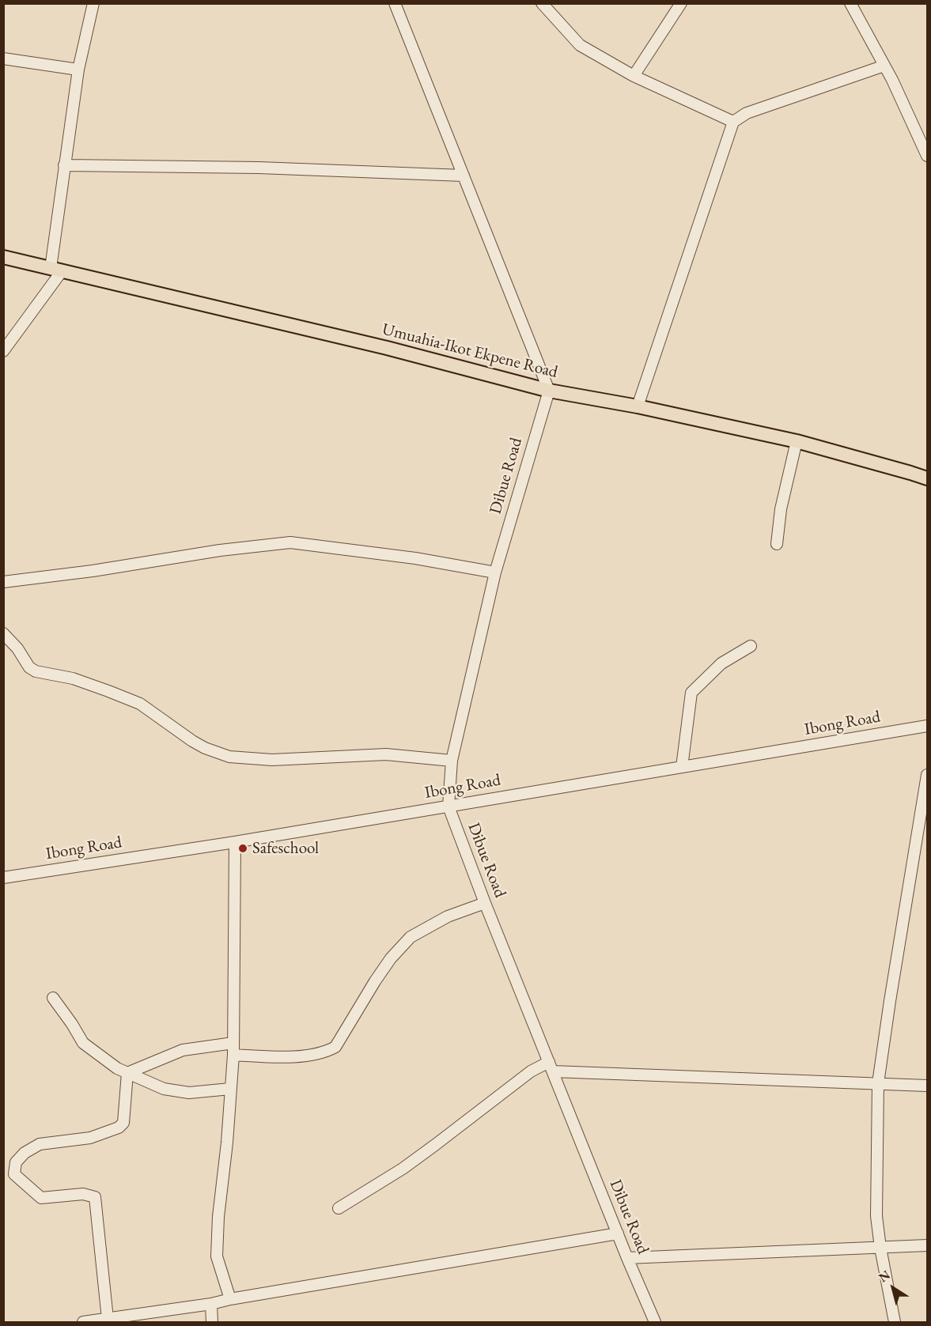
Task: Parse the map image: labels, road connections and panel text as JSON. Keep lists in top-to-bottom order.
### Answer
{
  "streets": {
    "main road": ["Umuahia-Ikot Ekpene Road"],
    "street": ["Dibue Road", "Ibong Road"]
  },
  "crossings": [
    ["Umuahia-Ikot Ekpene Road", "Dibue Road"],
    ["Dibue Road", "Ibong Road"]
  ],
  "places": ["Safeschool"],
  "north": "top left"
}
